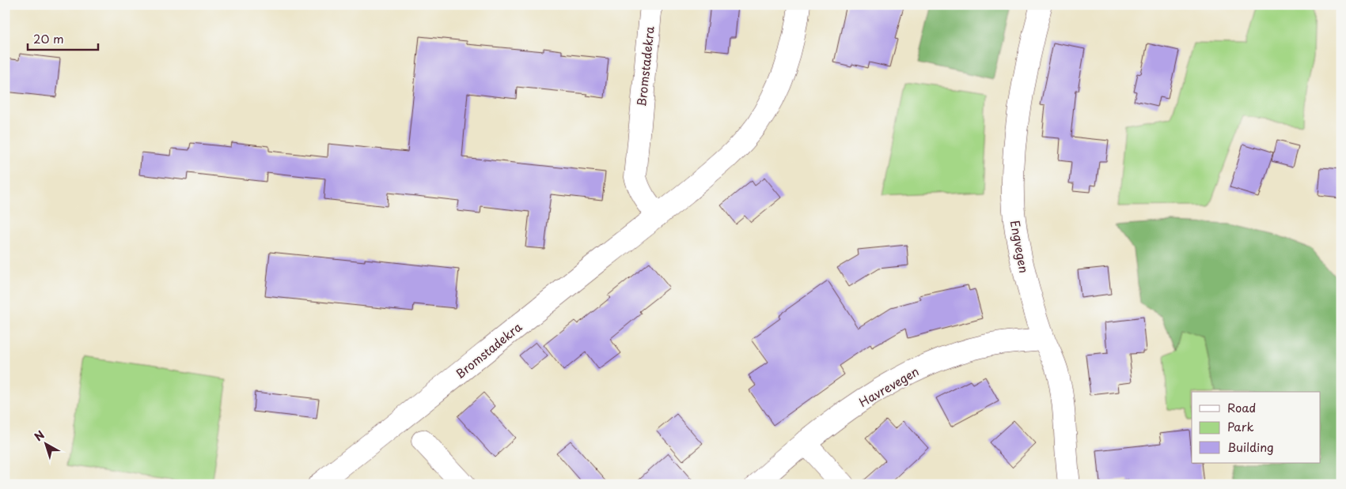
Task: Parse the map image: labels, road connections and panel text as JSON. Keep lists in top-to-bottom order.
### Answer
{
  "streets": {
    "street": ["Bromstadekra", "Engvegen", "Havrevegen"]
  },
  "crossings": [
    ["Engvegen", "Havrevegen"]
  ],
  "legend": ["Road", "Park", "Building"],
  "scale_bar": "20 m",
  "north": "top left"
}
